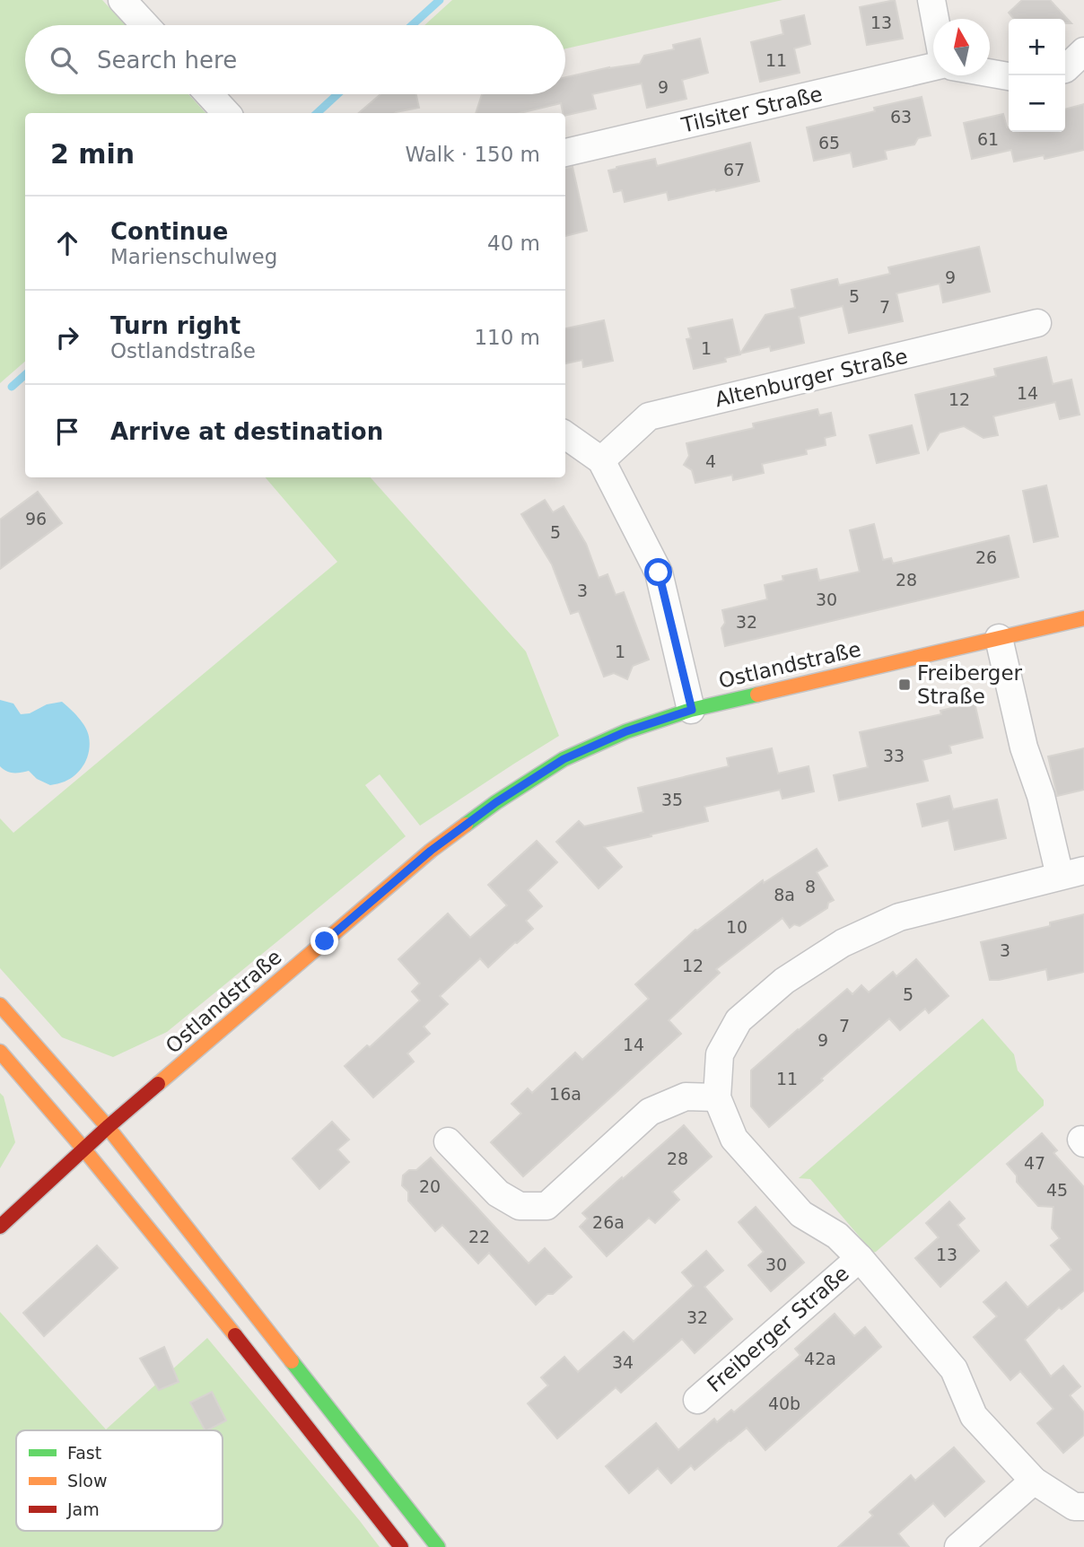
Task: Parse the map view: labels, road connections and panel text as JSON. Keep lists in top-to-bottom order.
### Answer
{
  "streets": {
    "main road": ["Ostlandstraße"],
    "street": ["Tilsiter Straße", "Altenburger Straße", "Freiberger Straße"]
  },
  "crossings": [
    ["Ostlandstraße", "Freiberger Straße"]
  ],
  "places": {
    "transit": ["Freiberger Straße"]
  },
  "house_numbers": [
    "13",
    "11",
    "9",
    "63",
    "61",
    "65",
    "67",
    "9",
    "5",
    "7",
    "1",
    "14",
    "12",
    "4",
    "96",
    "5",
    "26",
    "28",
    "3",
    "30",
    "32",
    "1",
    "33",
    "35",
    "8",
    "8a",
    "10",
    "3",
    "12",
    "5",
    "7",
    "9",
    "14",
    "11",
    "16a",
    "28",
    "47",
    "20",
    "45",
    "26a",
    "22",
    "13",
    "30",
    "32",
    "42a",
    "34",
    "40b"
  ],
  "legend": ["Fast", "Slow", "Jam"],
  "north": "top",
  "page": {
    "map_buttons": ["+", "−"],
    "search": "Search here",
    "heading": ["2 min", "Walk · 150 m"],
    "list": [
      ["Continue", "Marienschulweg", "40 m"],
      ["Turn right", "Ostlandstraße", "110 m"],
      "Arrive at destination"
    ]
  }
}
